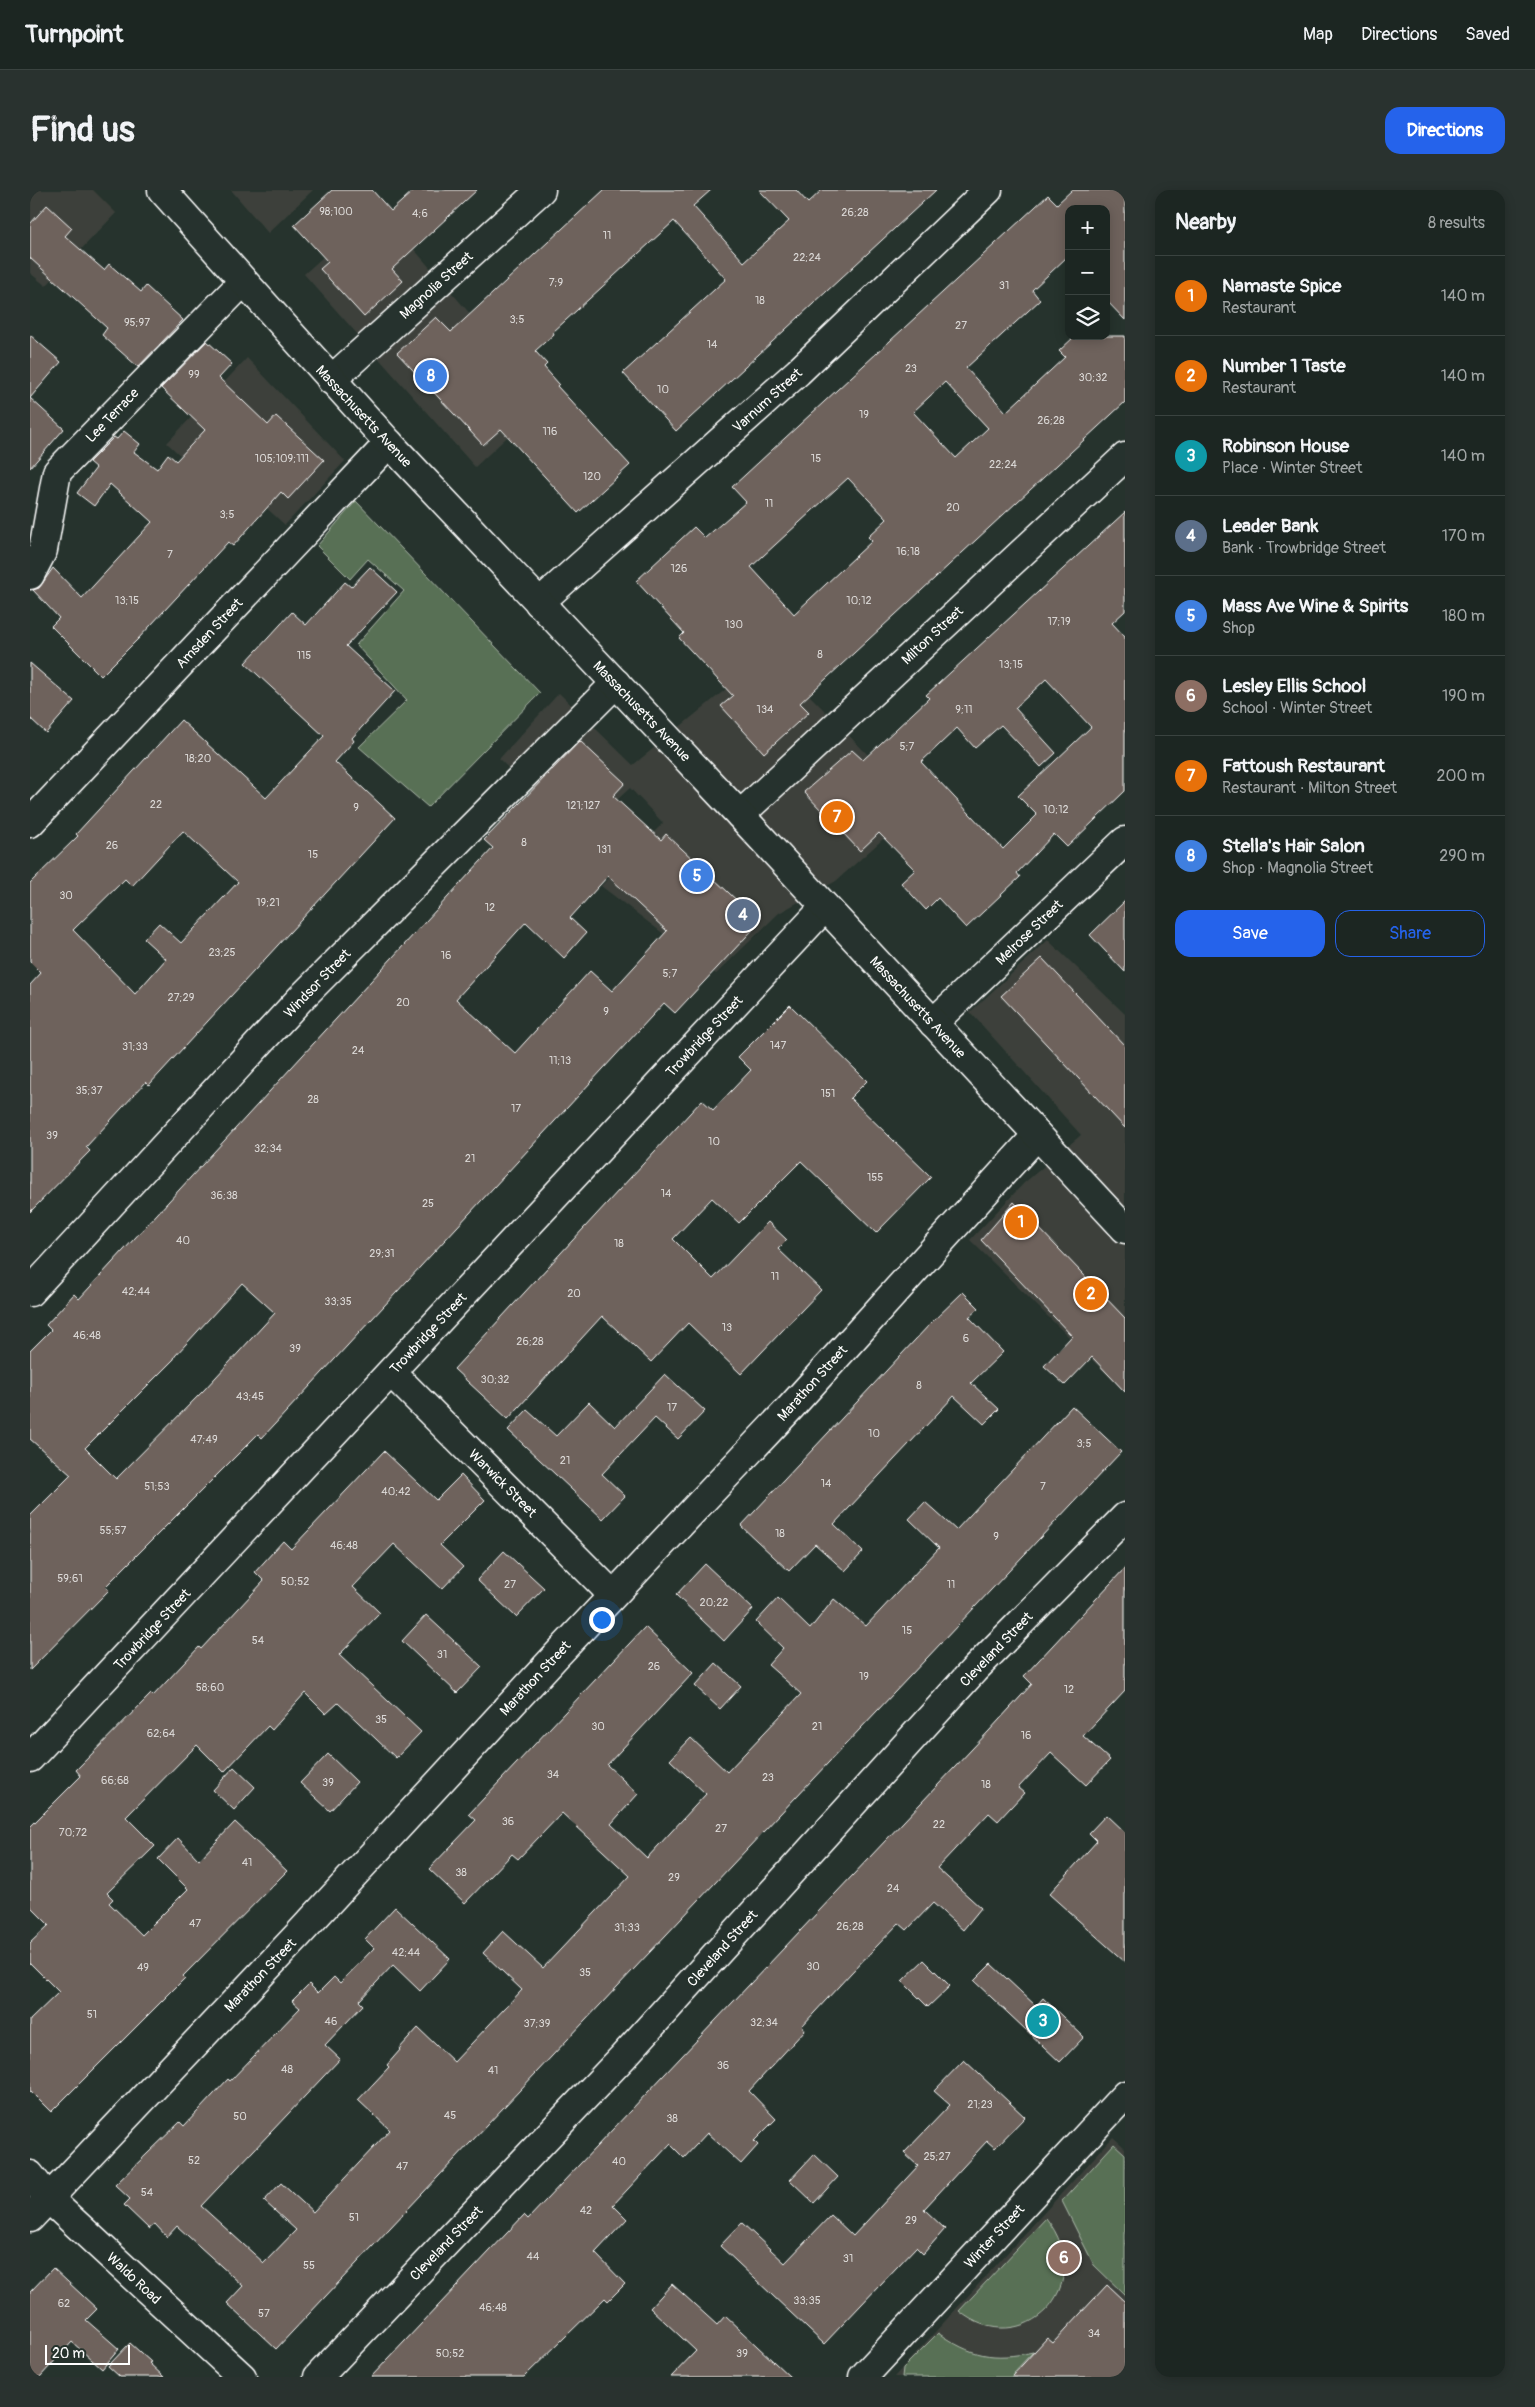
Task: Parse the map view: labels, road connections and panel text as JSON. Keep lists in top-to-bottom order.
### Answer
{
  "streets": {
    "main road": [
      "Magnolia Street",
      "Varnum Street",
      "Lee Terrace",
      "Massachusetts Avenue",
      "Amsden Street",
      "Milton Street",
      "Melrose Street",
      "Windsor Street",
      "Trowbridge Street",
      "Marathon Street",
      "Warwick Street",
      "Cleveland Street",
      "Winter Street",
      "Waldo Road"
    ]
  },
  "crossings": [
    ["Magnolia Street", "Massachusetts Avenue"],
    ["Varnum Street", "Massachusetts Avenue"],
    ["Lee Terrace", "Massachusetts Avenue"],
    ["Massachusetts Avenue", "Amsden Street"],
    ["Massachusetts Avenue", "Milton Street"],
    ["Massachusetts Avenue", "Melrose Street"],
    ["Massachusetts Avenue", "Windsor Street"],
    ["Massachusetts Avenue", "Trowbridge Street"],
    ["Massachusetts Avenue", "Marathon Street"],
    ["Trowbridge Street", "Warwick Street"],
    ["Marathon Street", "Warwick Street"],
    ["Marathon Street", "Waldo Road"]
  ],
  "house_numbers": [
    "98;100",
    "26;28",
    "4;6",
    "11",
    "22;24",
    "7;9",
    "31",
    "18",
    "3;5",
    "95;97",
    "27",
    "14",
    "23",
    "99",
    "30;32",
    "10",
    "19",
    "26;28",
    "116",
    "105;109;111",
    "15",
    "22;24",
    "120",
    "11",
    "20",
    "3;5",
    "16;18",
    "7",
    "126",
    "13;15",
    "10;12",
    "17;19",
    "130",
    "8",
    "115",
    "13;15",
    "134",
    "9;11",
    "5;7",
    "18;20",
    "22",
    "121;127",
    "9",
    "10;12",
    "8",
    "26",
    "131",
    "15",
    "30",
    "19;21",
    "12",
    "23;25",
    "16",
    "5;7",
    "27;29",
    "20",
    "9",
    "147",
    "31;33",
    "24",
    "11;13",
    "35;37",
    "151",
    "28",
    "17",
    "39",
    "10",
    "32;34",
    "21",
    "155",
    "14",
    "36;38",
    "25",
    "40",
    "18",
    "29;31",
    "11",
    "42;44",
    "20",
    "33;35",
    "13",
    "46;48",
    "6",
    "26;28",
    "39",
    "30;32",
    "8",
    "43;45",
    "17",
    "10",
    "47;49",
    "3;5",
    "21",
    "14",
    "51;53",
    "7",
    "40;42",
    "55;57",
    "18",
    "9",
    "46;48",
    "59;61",
    "50;52",
    "27",
    "11",
    "20;22",
    "15",
    "54",
    "31",
    "26",
    "19",
    "58;60",
    "12",
    "35",
    "30",
    "21",
    "62;64",
    "16",
    "34",
    "23",
    "66;68",
    "39",
    "18",
    "36",
    "22",
    "27",
    "70;72",
    "41",
    "38",
    "29",
    "24",
    "47",
    "26;28",
    "31;33",
    "42;44",
    "30",
    "49",
    "35",
    "51",
    "46",
    "32;34",
    "37;39",
    "36",
    "48",
    "41",
    "21;23",
    "45",
    "50",
    "38",
    "25;27",
    "52",
    "40",
    "47",
    "54",
    "42",
    "51",
    "29",
    "44",
    "31",
    "55",
    "33;35",
    "62",
    "46;48",
    "57",
    "34",
    "50;52",
    "39"
  ],
  "scale_bar": "20 m",
  "page": {
    "header": "Turnpoint",
    "nav": ["Map", "Directions", "Saved"],
    "buttons": [
      "Directions",
      ["Save", "Share"]
    ],
    "title": "Find us",
    "heading": ["Nearby", "8 results"],
    "map_buttons": ["+", "−"],
    "list": [
      {
        "mark": "1",
        "name": "Namaste Spice",
        "note": "Restaurant",
        "value": "140 m"
      },
      {
        "mark": "2",
        "name": "Number 1 Taste",
        "note": "Restaurant",
        "value": "140 m"
      },
      {
        "mark": "3",
        "name": "Robinson House",
        "note": "Place · Winter Street",
        "value": "140 m"
      },
      {
        "mark": "4",
        "name": "Leader Bank",
        "note": "Bank · Trowbridge Street",
        "value": "170 m"
      },
      {
        "mark": "5",
        "name": "Mass Ave Wine & Spirits",
        "note": "Shop",
        "value": "180 m"
      },
      {
        "mark": "6",
        "name": "Lesley Ellis School",
        "note": "School · Winter Street",
        "value": "190 m"
      },
      {
        "mark": "7",
        "name": "Fattoush Restaurant",
        "note": "Restaurant · Milton Street",
        "value": "200 m"
      },
      {
        "mark": "8",
        "name": "Stella's Hair Salon",
        "note": "Shop · Magnolia Street",
        "value": "290 m"
      }
    ],
    "pins": [
      "8",
      "7",
      "5",
      "4",
      "1",
      "2",
      "3",
      "6"
    ],
    "scale": "20 m"
  }
}
